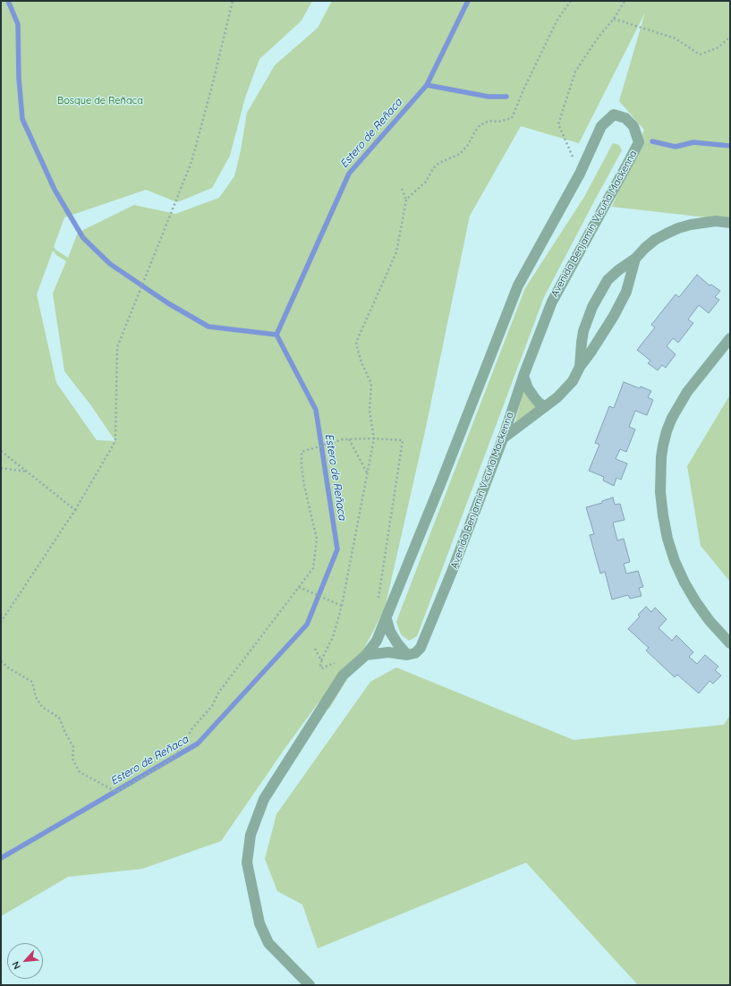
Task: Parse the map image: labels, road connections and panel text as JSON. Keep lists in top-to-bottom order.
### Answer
{
  "streets": {
    "street": ["Avenida Benjamín Vicuña Mackenna"]
  },
  "water": ["Estero de Reñaca"],
  "parks": ["Bosque de Reñaca"],
  "north": "bottom left"
}
